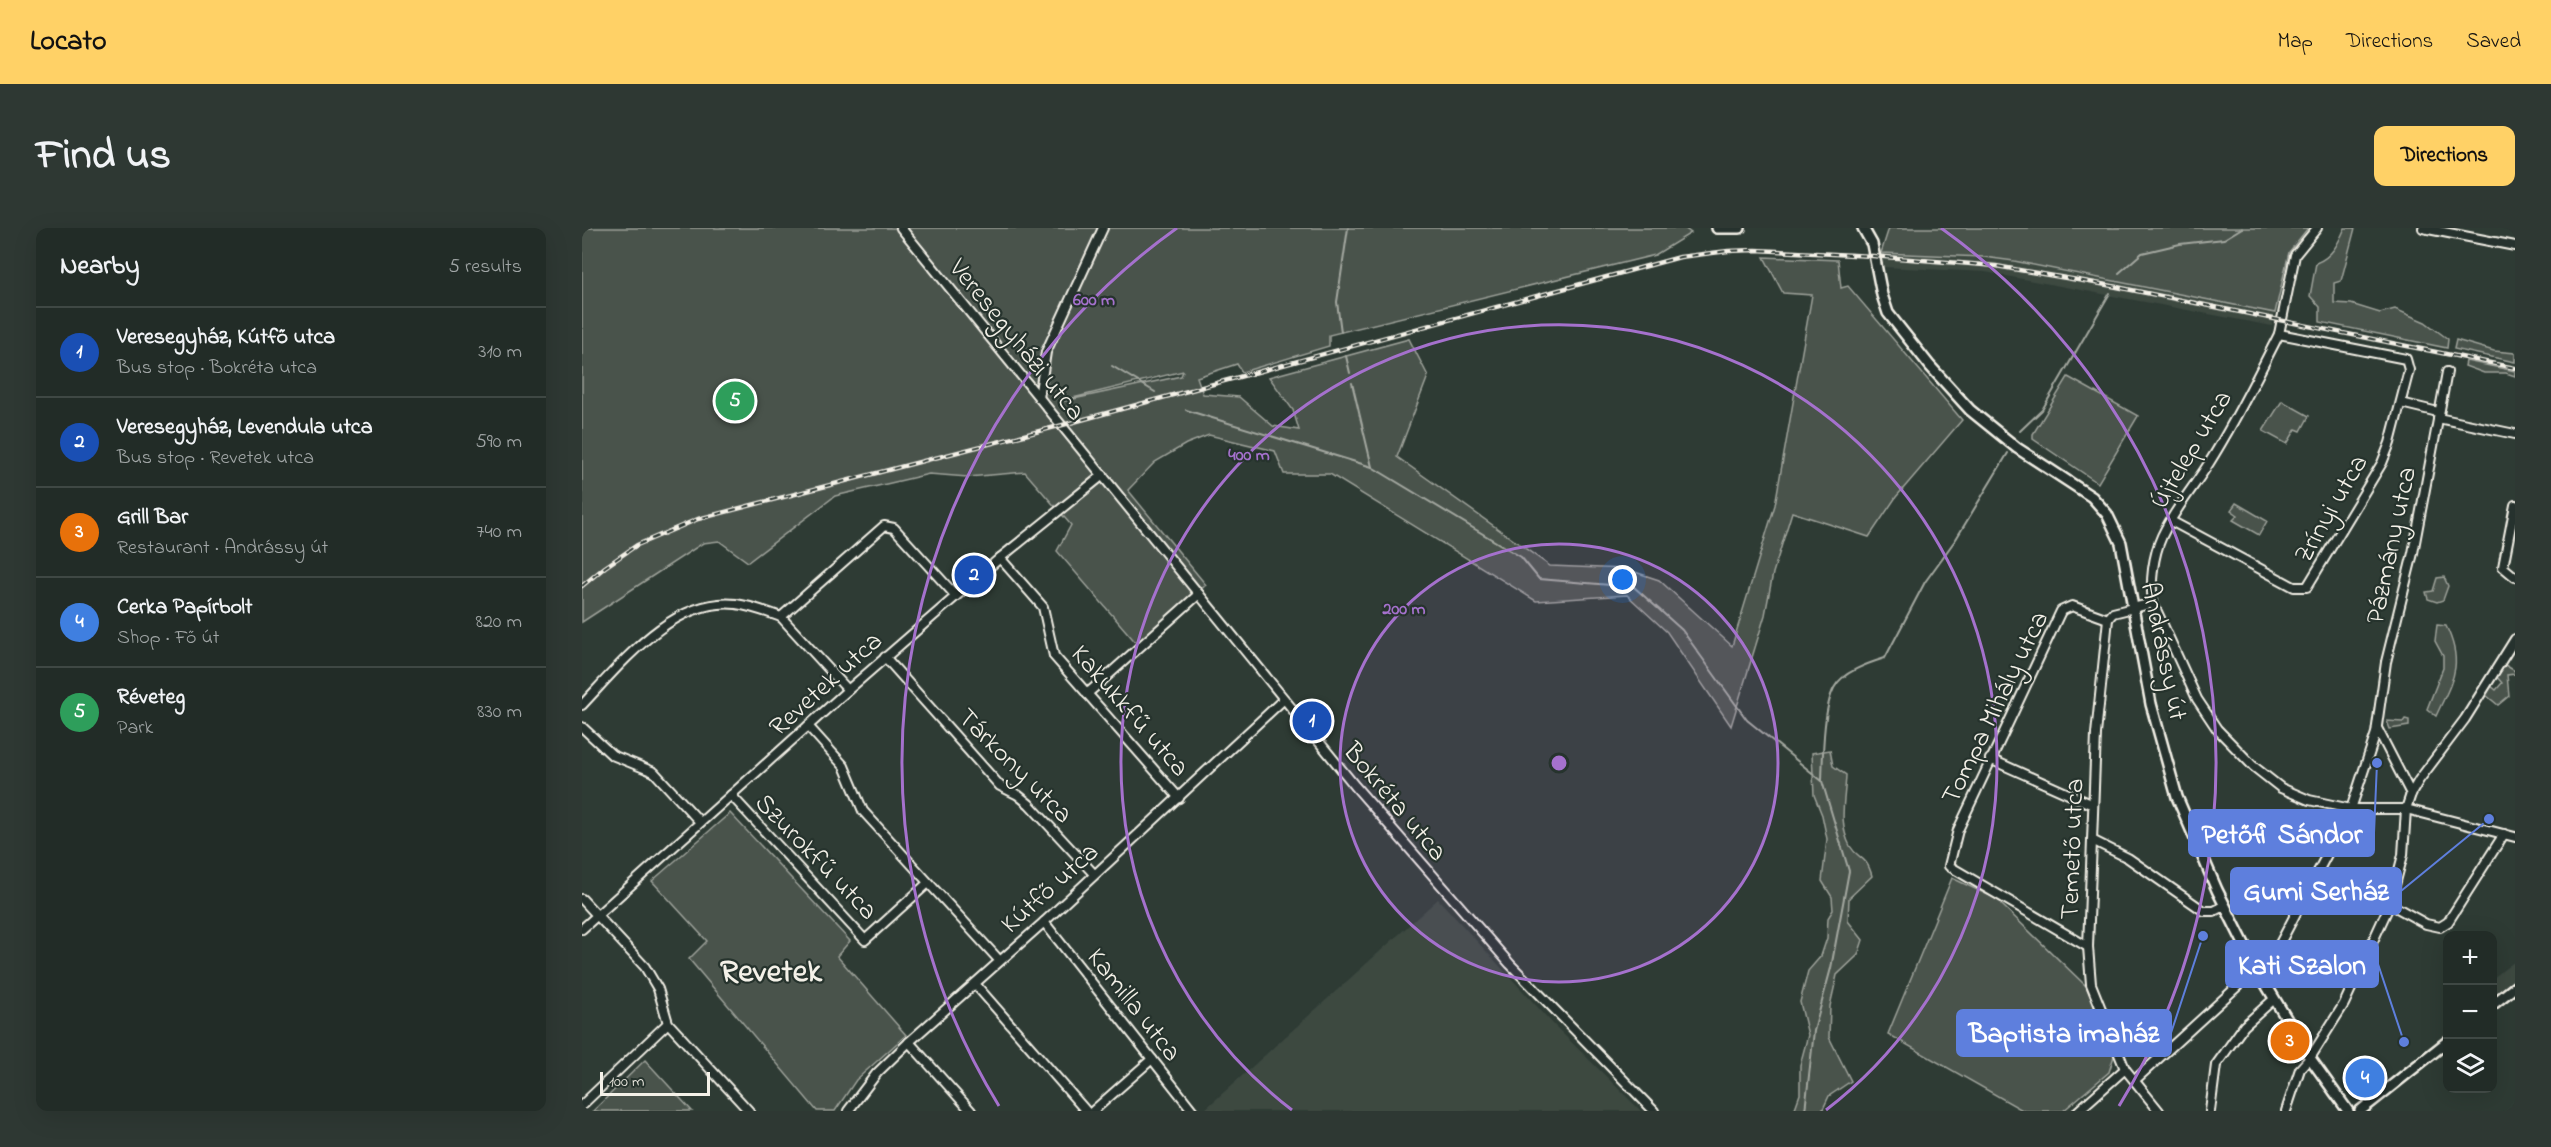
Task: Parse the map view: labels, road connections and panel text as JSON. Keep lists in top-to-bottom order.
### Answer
{
  "streets": {
    "main road": ["Andrássy út"],
    "street": [
      "Veresegyházi utca",
      "Újtelep utca",
      "Zrínyi utca",
      "Pázmány utca",
      "Revetek utca",
      "Tompa Mihály utca",
      "Kakukkfű utca",
      "Tárkony utca",
      "Bokréta utca",
      "Temető utca",
      "Szurokfű utca",
      "Kútfő utca",
      "Kamilla utca"
    ]
  },
  "crossings": [
    ["Veresegyházi utca", "Revetek utca"],
    ["Veresegyházi utca", "Bokréta utca"],
    ["Újtelep utca", "Zrínyi utca"],
    ["Újtelep utca", "Pázmány utca"],
    ["Revetek utca", "Kakukkfű utca"],
    ["Revetek utca", "Tárkony utca"],
    ["Revetek utca", "Bokréta utca"],
    ["Revetek utca", "Szurokfű utca"],
    ["Tompa Mihály utca", "Temető utca"],
    ["Kakukkfű utca", "Kútfő utca"],
    ["Tárkony utca", "Kútfő utca"],
    ["Bokréta utca", "Kútfő utca"],
    ["Kútfő utca", "Kamilla utca"]
  ],
  "districts": ["Revetek"],
  "places": [
    "Petőfi Sándor",
    "Gumi Serház",
    "Baptista imaház",
    "Kati Szalon"
  ],
  "scale_bar": "100 m",
  "page": {
    "header": "Locato",
    "nav": ["Map", "Directions", "Saved"],
    "title": "Find us",
    "buttons": "Directions",
    "heading": ["Nearby", "5 results"],
    "list": [
      {
        "mark": "1",
        "name": "Veresegyház, Kútfő utca",
        "note": "Bus stop · Bokréta utca",
        "value": "310 m"
      },
      {
        "mark": "2",
        "name": "Veresegyház, Levendula utca",
        "note": "Bus stop · Revetek utca",
        "value": "590 m"
      },
      {
        "mark": "3",
        "name": "Grill Bar",
        "note": "Restaurant · Andrássy út",
        "value": "740 m"
      },
      {
        "mark": "4",
        "name": "Cerka Papírbolt",
        "note": "Shop · Fő út",
        "value": "820 m"
      },
      {
        "mark": "5",
        "name": "Réveteg",
        "note": "Park",
        "value": "830 m"
      }
    ],
    "pins": [
      "5",
      "2",
      "1",
      "3",
      "4"
    ],
    "map_buttons": ["+", "−"],
    "scale": "100 m"
  },
  "rings": ["600 m", "400 m", "200 m"]
}
